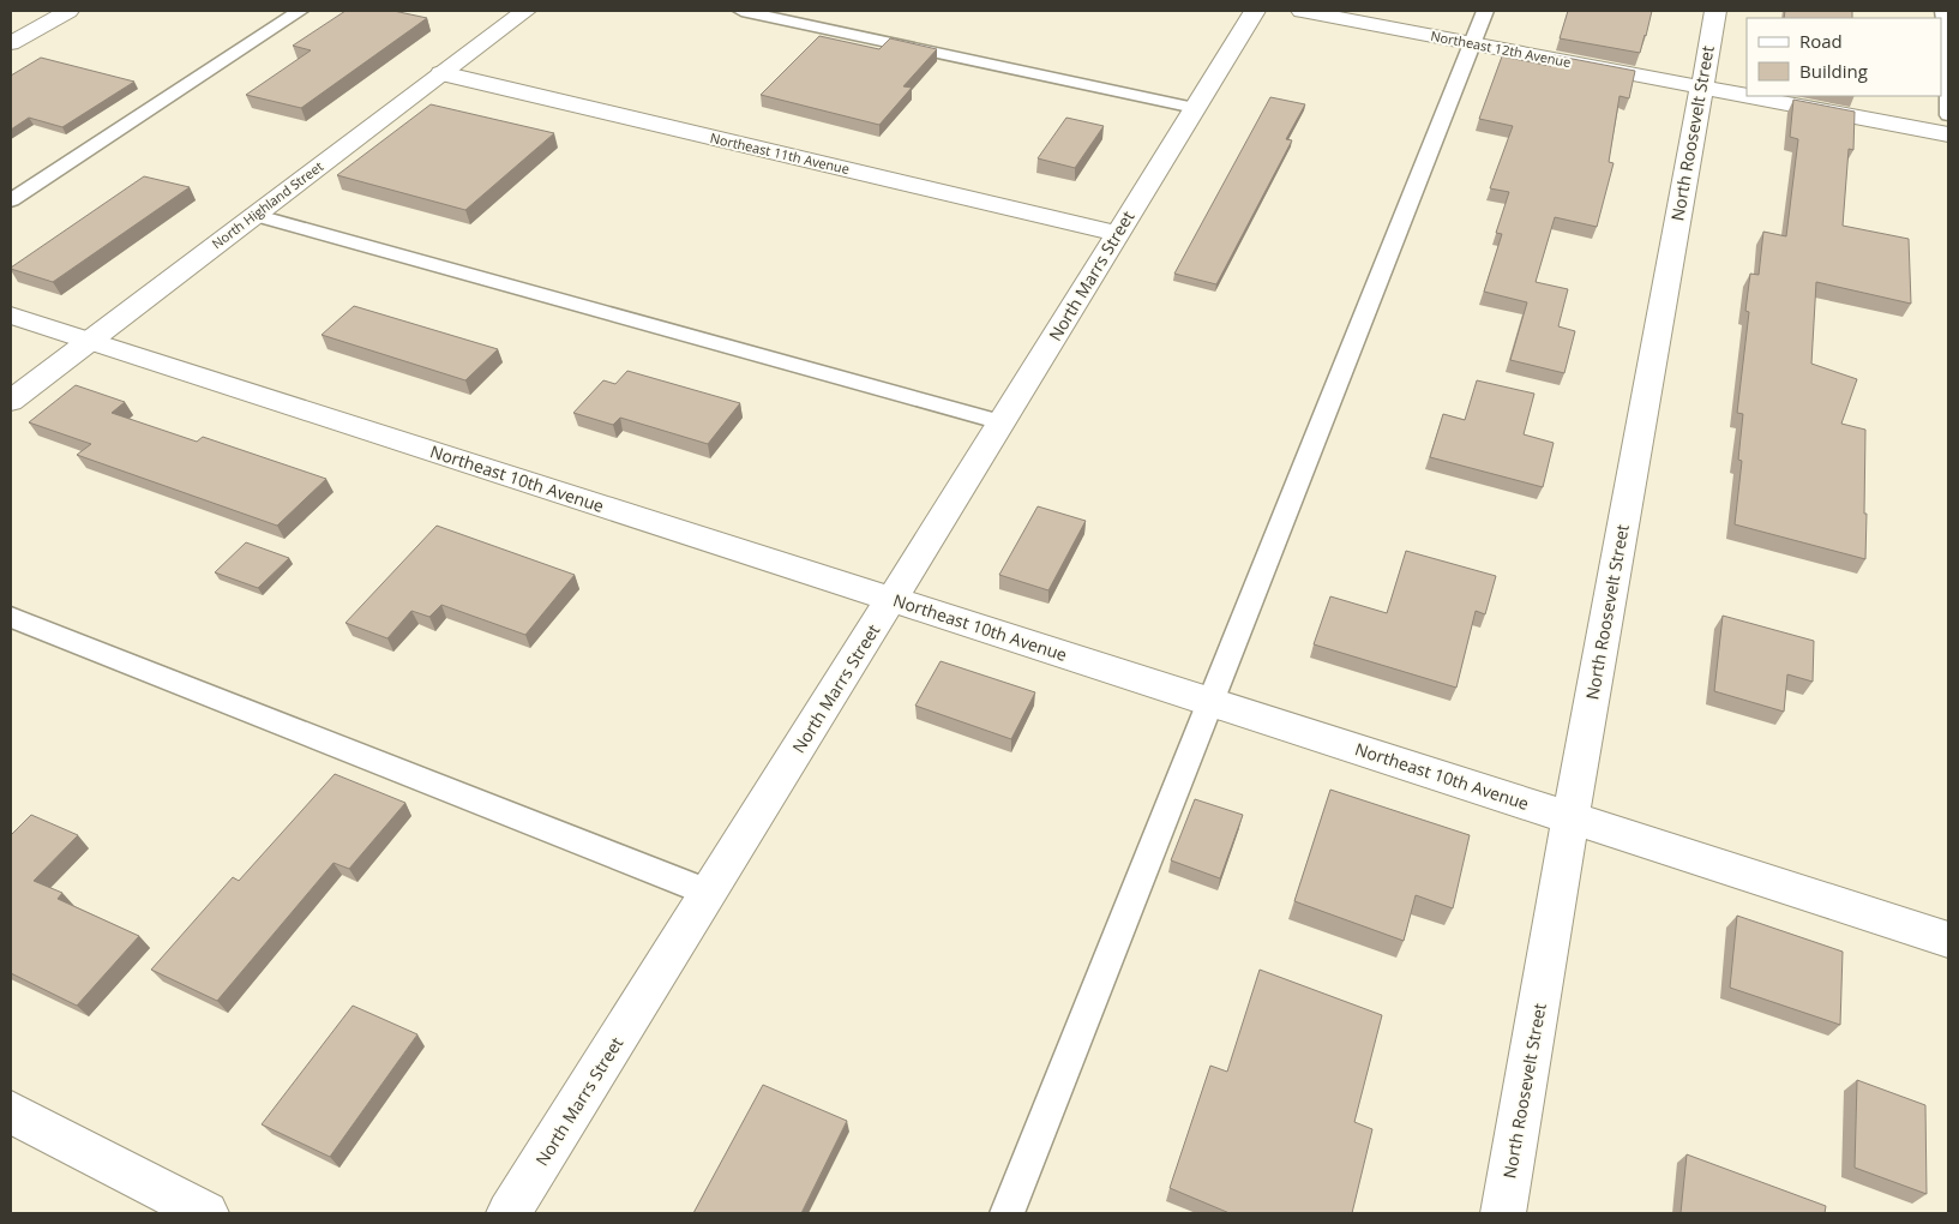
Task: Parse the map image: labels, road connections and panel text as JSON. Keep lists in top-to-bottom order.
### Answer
{
  "streets": {
    "street": [
      "Northeast 12th Avenue",
      "North Roosevelt Street",
      "Northeast 11th Avenue",
      "North Highland Street",
      "North Marrs Street",
      "Northeast 10th Avenue"
    ]
  },
  "crossings": [
    ["Northeast 12th Avenue", "North Roosevelt Street"],
    ["North Roosevelt Street", "Northeast 10th Avenue"],
    ["Northeast 11th Avenue", "North Highland Street"],
    ["Northeast 11th Avenue", "North Marrs Street"],
    ["North Highland Street", "Northeast 10th Avenue"],
    ["North Marrs Street", "Northeast 10th Avenue"]
  ],
  "legend": ["Road", "Building"]
}
